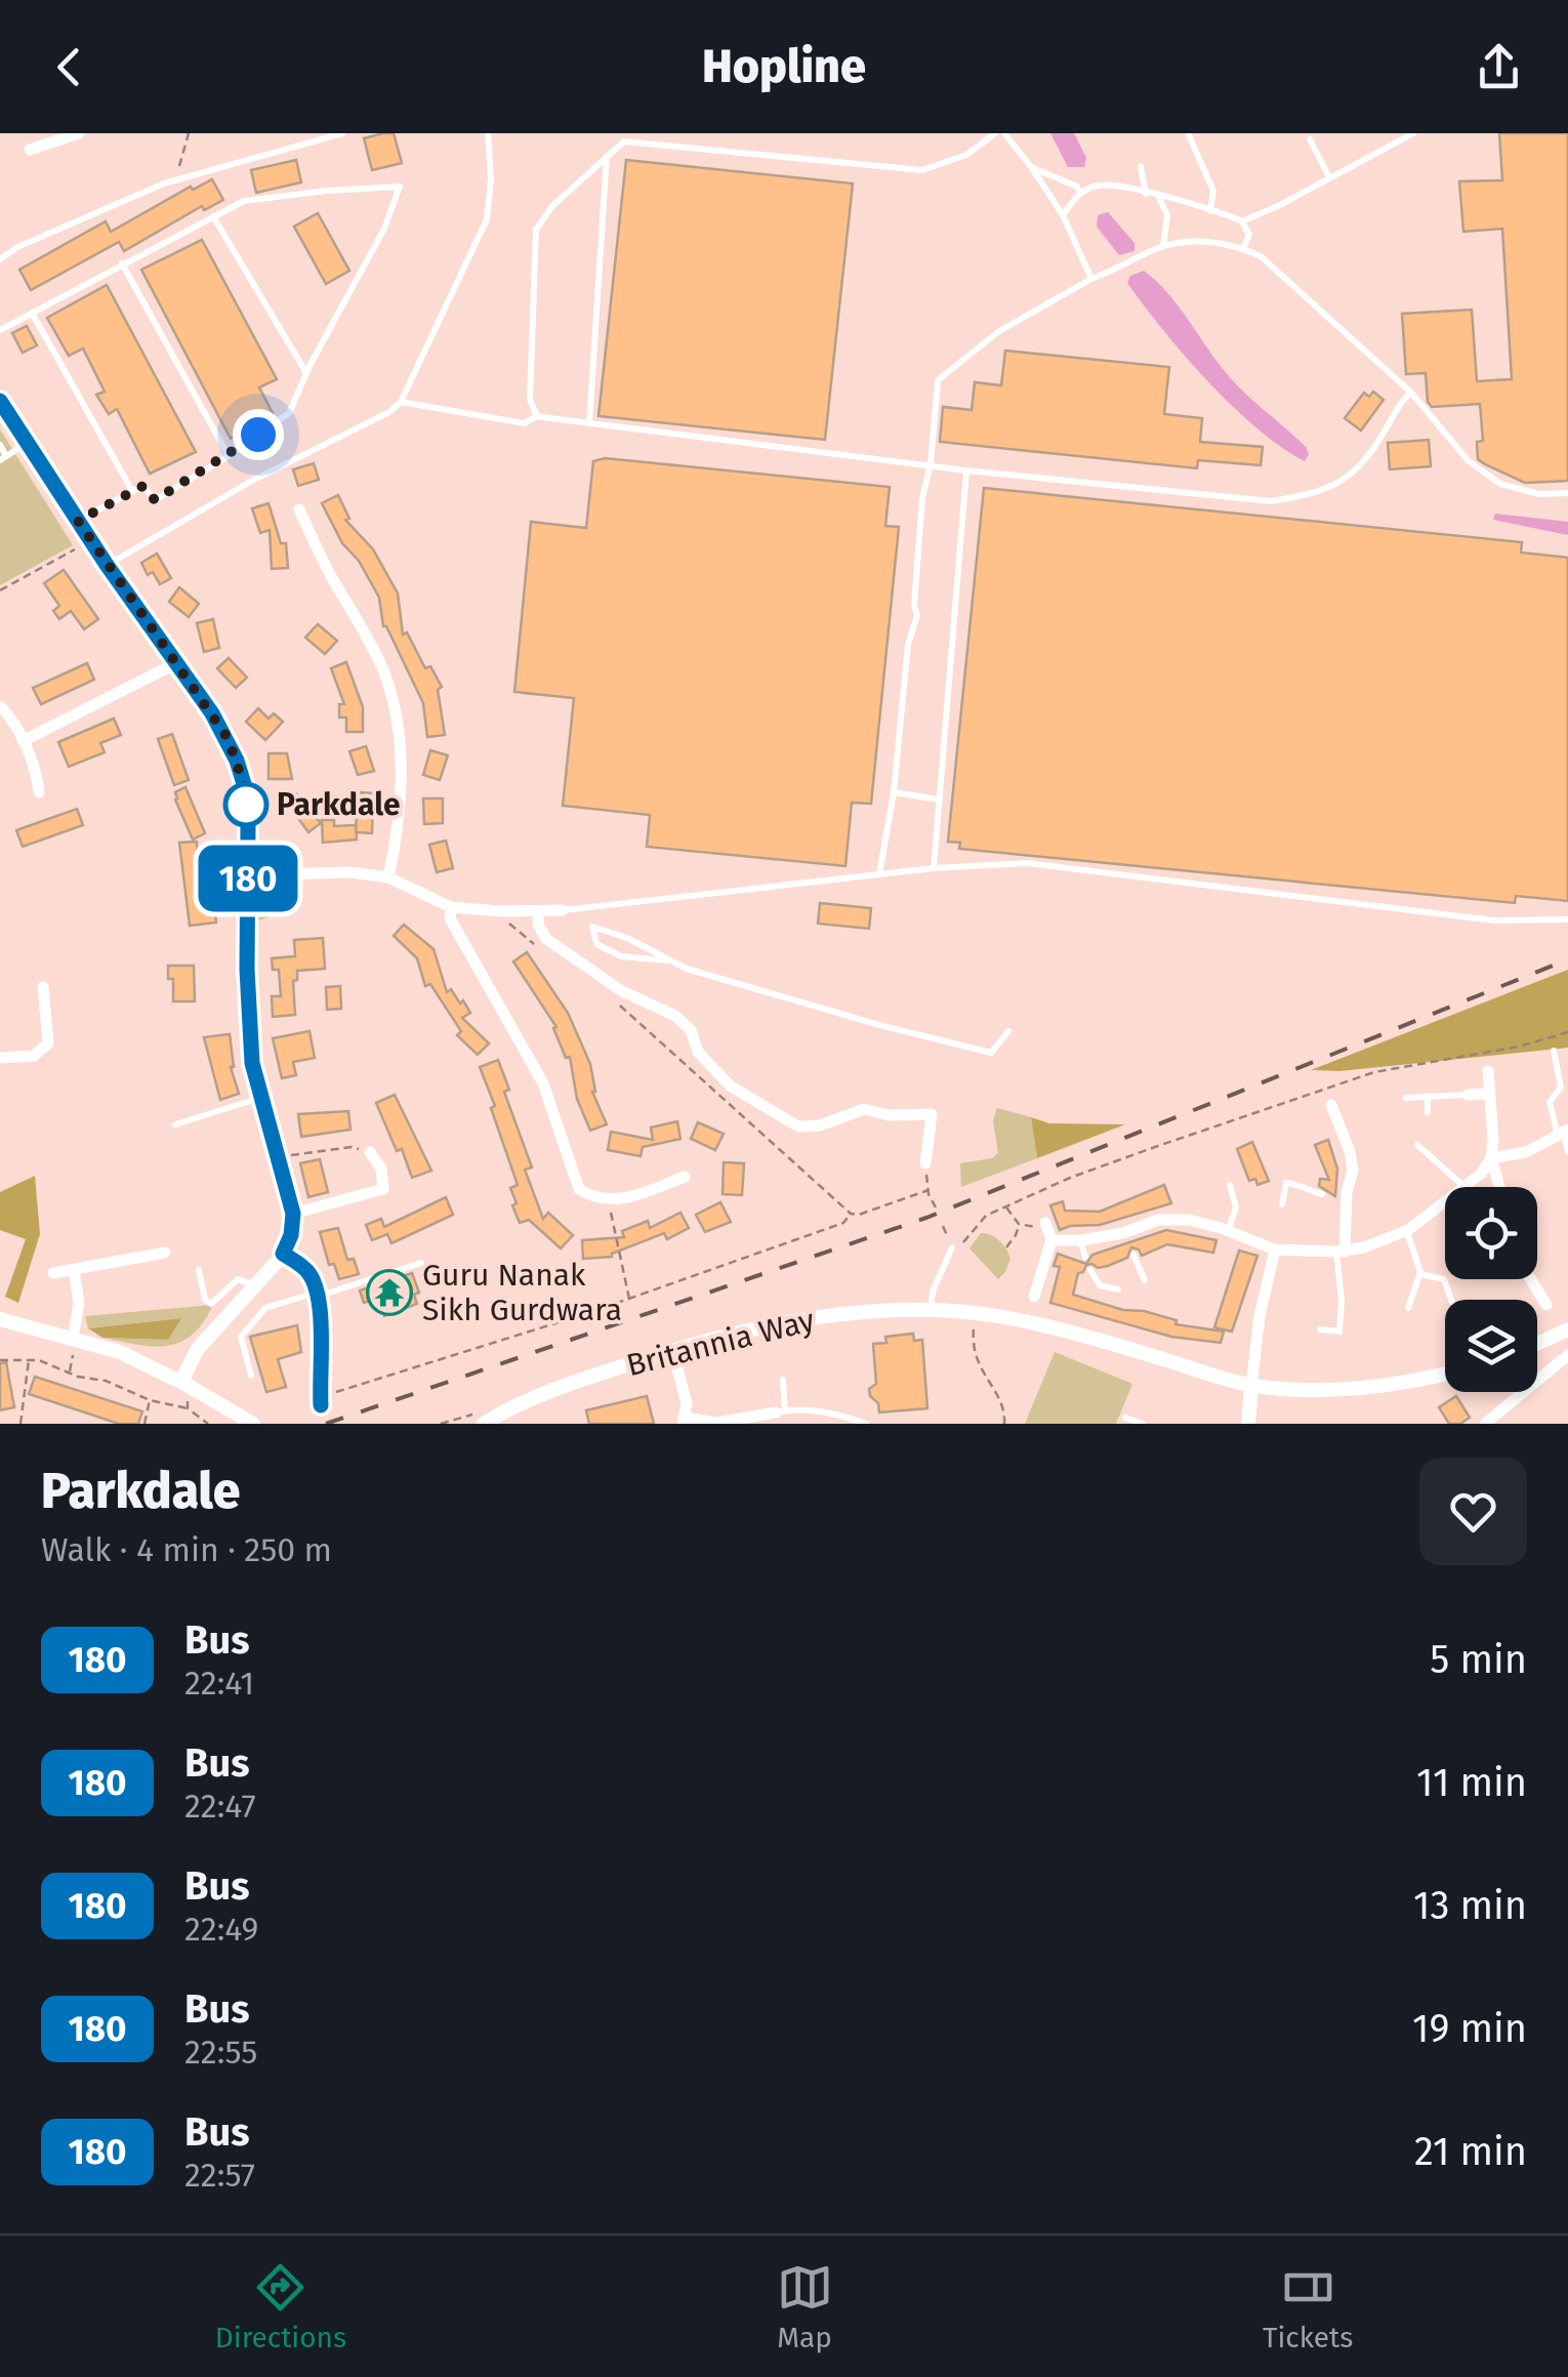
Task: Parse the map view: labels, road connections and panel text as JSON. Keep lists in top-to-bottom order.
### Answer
{
  "streets": {
    "street": ["Britannia Way"]
  },
  "places": {
    "other": ["Parkdale"],
    "temple": ["Guru Nanak Sikh Gurdwara"]
  },
  "lines": ["bus line 180"],
  "page": {
    "header": "Hopline",
    "on_map": "180",
    "heading": ["Parkdale", "Walk · 4 min · 250 m"],
    "list": [
      {
        "mark": "180",
        "name": "Bus",
        "note": "22:41",
        "value": "5 min"
      },
      {
        "mark": "180",
        "name": "Bus",
        "note": "22:47",
        "value": "11 min"
      },
      {
        "mark": "180",
        "name": "Bus",
        "note": "22:49",
        "value": "13 min"
      },
      {
        "mark": "180",
        "name": "Bus",
        "note": "22:55",
        "value": "19 min"
      },
      {
        "mark": "180",
        "name": "Bus",
        "note": "22:57",
        "value": "21 min"
      }
    ],
    "tabs": ["Directions", "Map", "Tickets"]
  }
}
